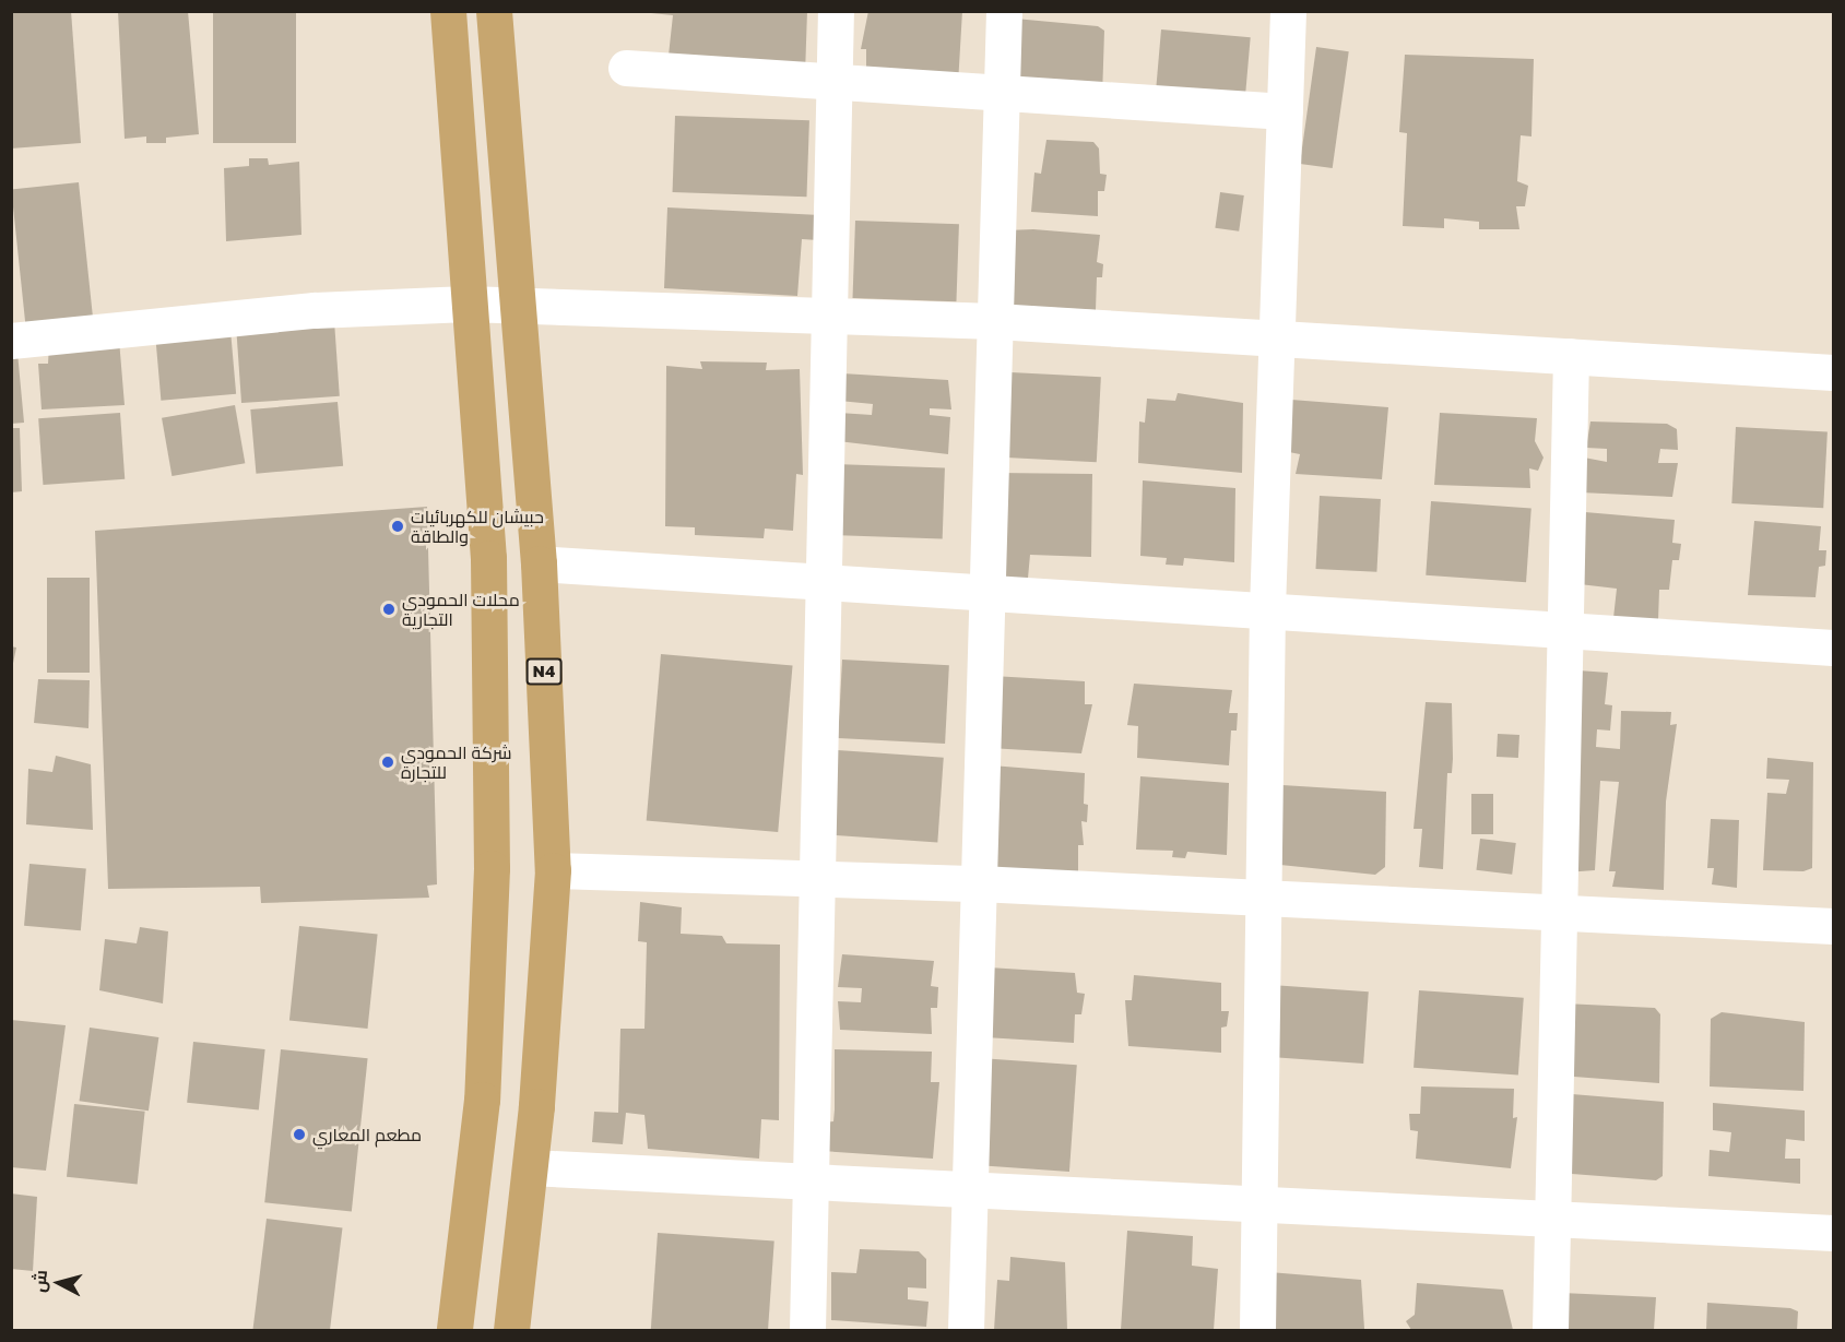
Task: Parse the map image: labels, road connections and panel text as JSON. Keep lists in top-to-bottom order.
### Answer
{
  "streets": {
    "highway": ["N4"]
  },
  "places": [
    "حبيشان للكهربائيات والطاقة",
    "محلات الحمودي التجارية",
    "شركة الحمودي للتجارة",
    "مطعم المعاري"
  ],
  "north": "left"
}
